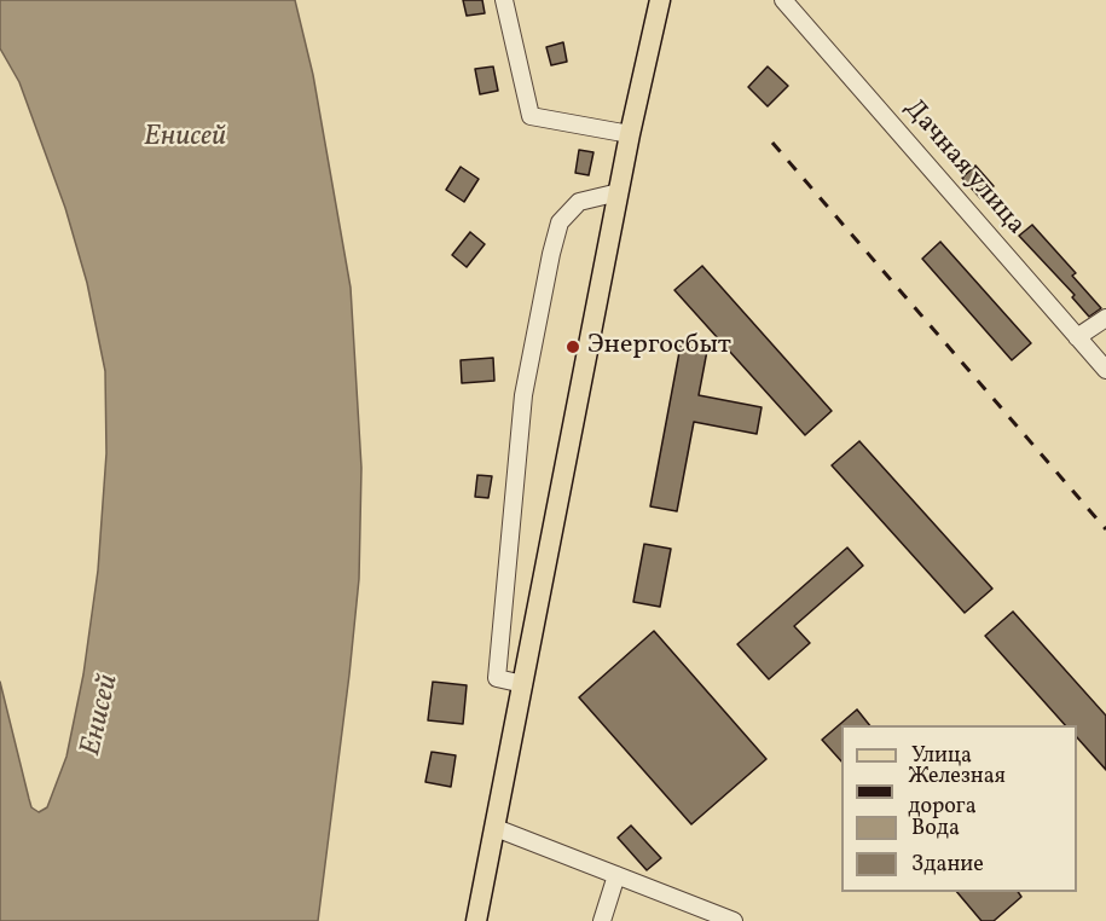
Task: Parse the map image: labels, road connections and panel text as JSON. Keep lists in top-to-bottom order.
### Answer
{
  "streets": {
    "street": ["Дачная улица"]
  },
  "water": ["Енисей"],
  "places": ["Энергосбыт"],
  "legend": [
    "Улица",
    "Железная дорога",
    "Вода",
    "Здание"
  ]
}
